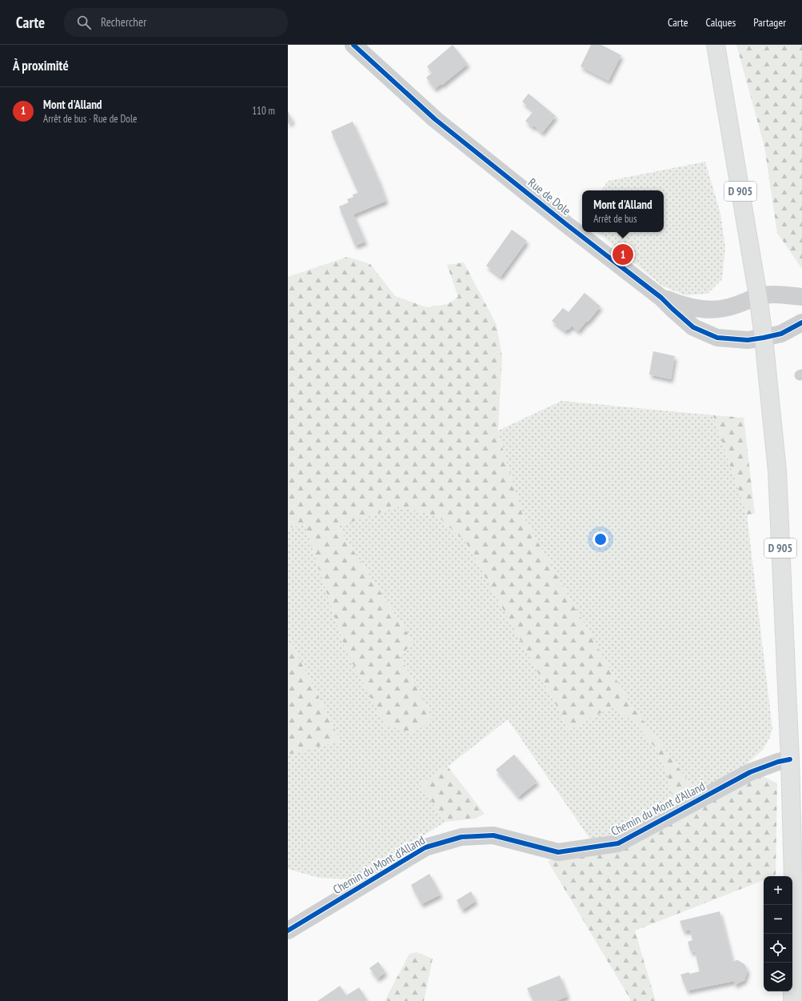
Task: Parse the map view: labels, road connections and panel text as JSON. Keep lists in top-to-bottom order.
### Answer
{
  "streets": {
    "main road": ["D 905"],
    "street": ["Rue de Dole", "Chemin du Mont d'Alland"]
  },
  "crossings": [
    ["D 905", "Rue de Dole"],
    ["D 905", "Chemin du Mont d'Alland"]
  ],
  "page": {
    "header": "Carte",
    "search": "Rechercher",
    "nav": ["Carte", "Calques", "Partager"],
    "heading": "À proximité",
    "list": [
      {
        "mark": "1",
        "name": "Mont d'Alland",
        "note": "Arrêt de bus · Rue de Dole",
        "value": "110 m"
      }
    ],
    "popup": ["Mont d'Alland", "Arrêt de bus"],
    "pins": "1",
    "map_buttons": ["+", "−"]
  }
}
